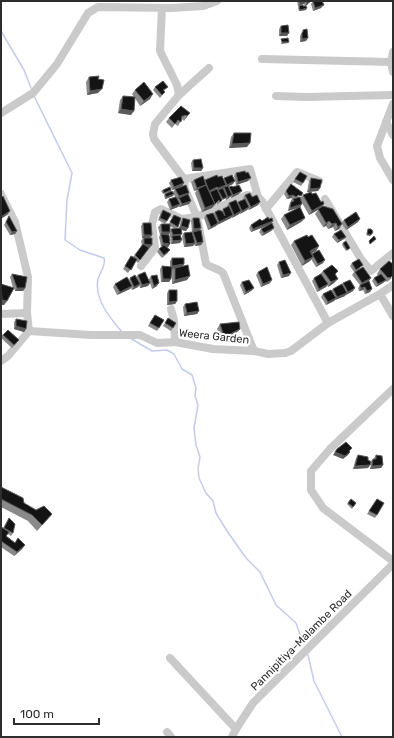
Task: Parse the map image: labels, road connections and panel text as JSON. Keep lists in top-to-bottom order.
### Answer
{
  "streets": {
    "street": ["Weera Garden", "Pannipitiya-Malambe Road"]
  },
  "scale_bar": "100 m"
}
